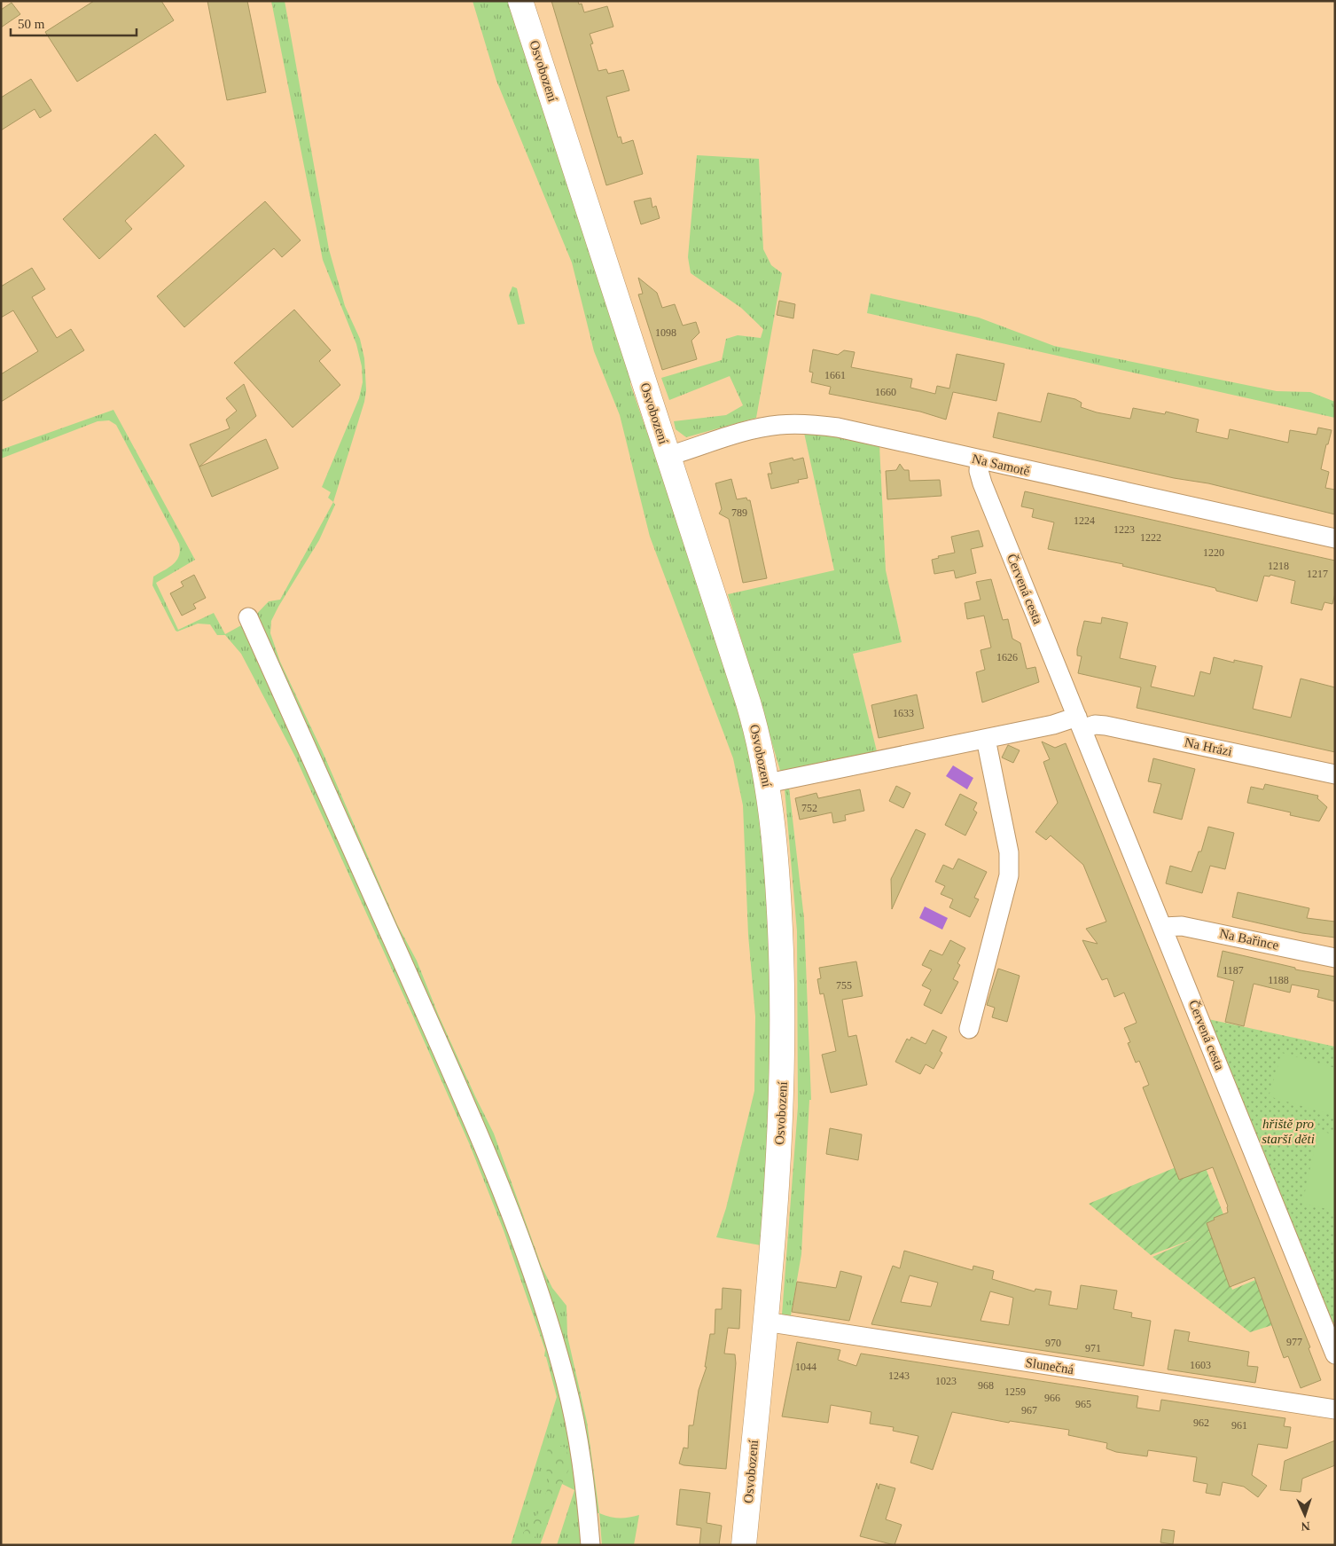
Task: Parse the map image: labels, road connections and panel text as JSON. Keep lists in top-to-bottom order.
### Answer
{
  "streets": {
    "main road": ["Osvobození"],
    "street": [
      "Na Samotě",
      "Červená cesta",
      "Na Hrázi",
      "Na Bařince",
      "Slunečná"
    ]
  },
  "crossings": [
    ["Osvobození", "Na Samotě"],
    ["Osvobození", "Slunečná"],
    ["Na Samotě", "Červená cesta"],
    ["Červená cesta", "Na Hrázi"],
    ["Červená cesta", "Na Bařince"]
  ],
  "parks": ["hřiště pro starší děti"],
  "house_numbers": [
    "1098",
    "1661",
    "1660",
    "789",
    "1224",
    "1223",
    "1222",
    "1220",
    "1218",
    "1217",
    "1626",
    "1633",
    "752",
    "1187",
    "1188",
    "755",
    "977",
    "970",
    "971",
    "1603",
    "1044",
    "1243",
    "1023",
    "968",
    "1259",
    "966",
    "965",
    "967",
    "962",
    "961"
  ],
  "scale_bar": "50 m",
  "north": "bottom"
}
